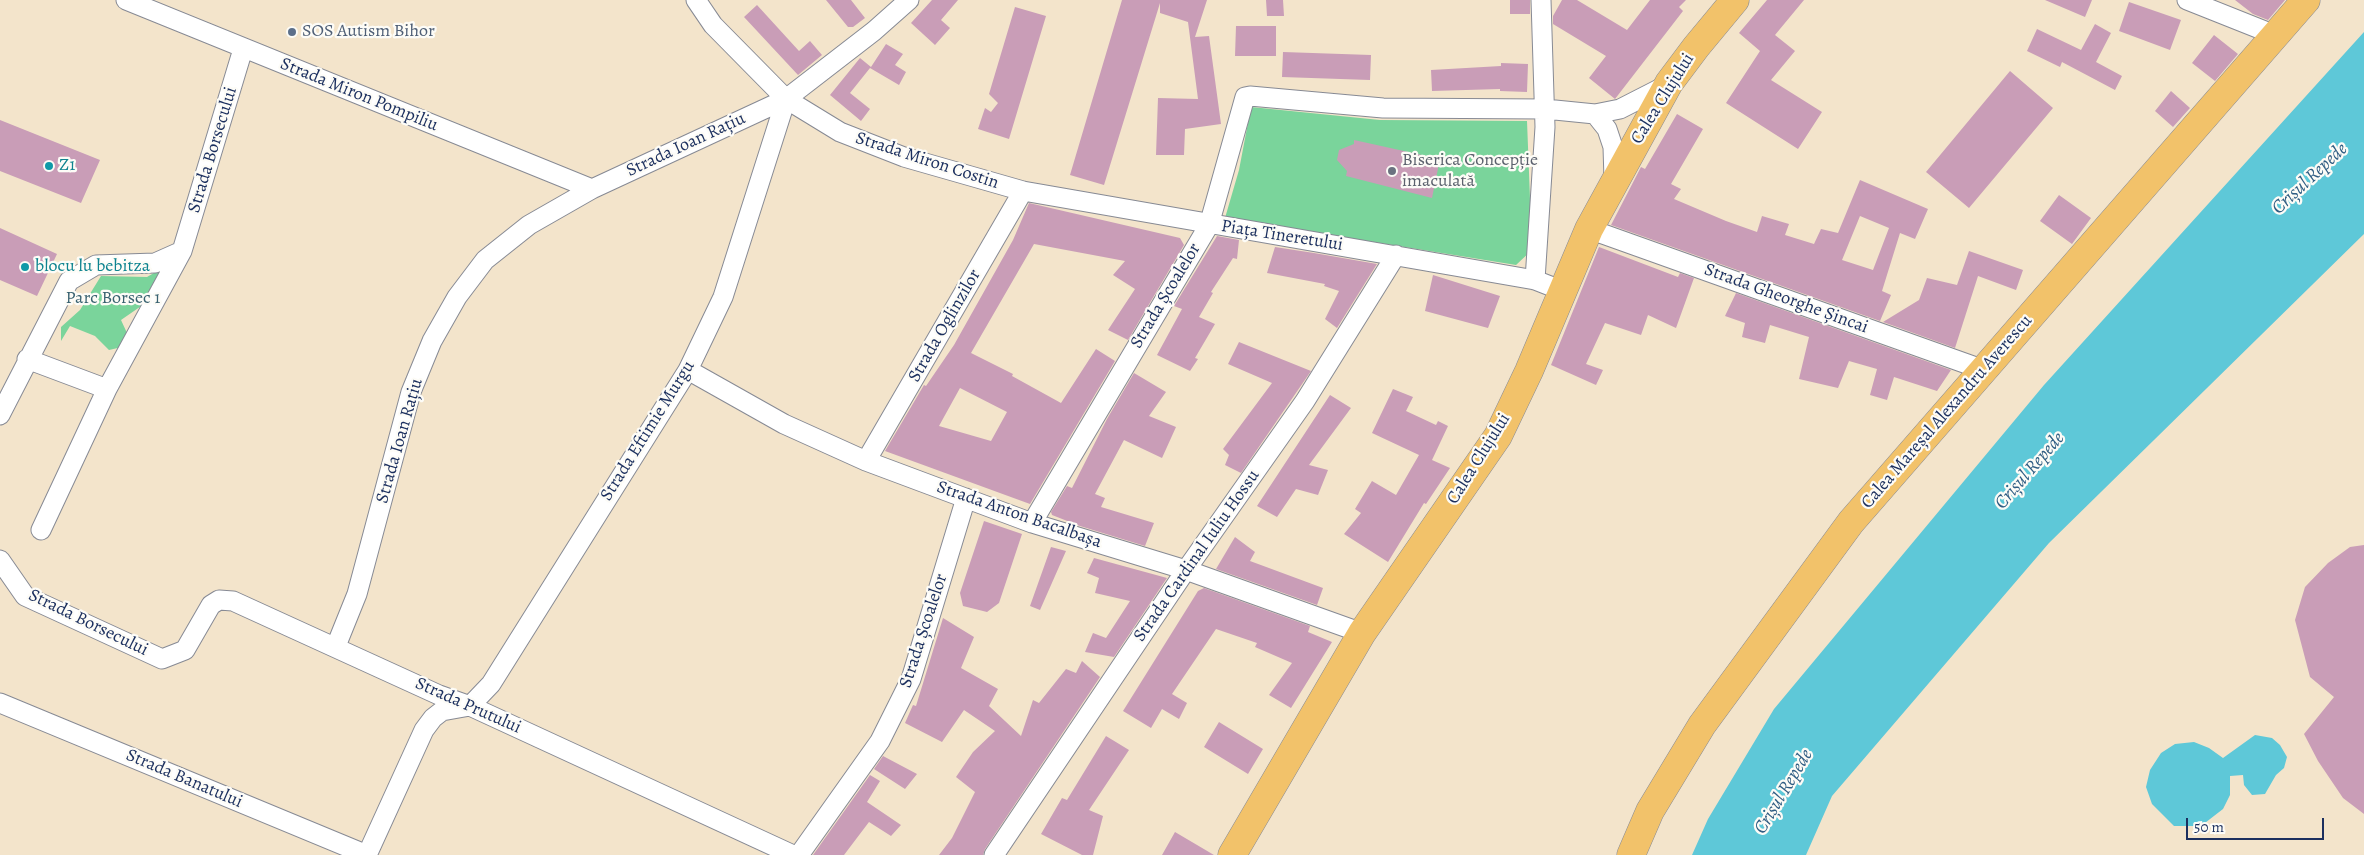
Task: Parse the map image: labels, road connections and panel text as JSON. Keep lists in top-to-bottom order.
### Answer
{
  "streets": {
    "main road": ["Calea Clujului", "Calea Mareșal Alexandru Averescu"],
    "street": [
      "Strada Miron Pompiliu",
      "Strada Ioan Rațiu",
      "Strada Borsecului",
      "Strada Miron Costin",
      "Piața Tineretului",
      "Strada Școalelor",
      "Strada Gheorghe Șincai",
      "Strada Oglinzilor",
      "Strada Eftimie Murgu",
      "Strada Anton Bacalbașa",
      "Strada Cardinal Iuliu Hossu",
      "Strada Prutului",
      "Strada Banatului"
    ]
  },
  "crossings": [
    ["Strada Miron Pompiliu", "Strada Ioan Rațiu"],
    ["Strada Miron Pompiliu", "Strada Borsecului"],
    ["Calea Clujului", "Piața Tineretului"],
    ["Calea Clujului", "Strada Gheorghe Șincai"],
    ["Calea Clujului", "Strada Anton Bacalbașa"],
    ["Strada Ioan Rațiu", "Strada Miron Costin"],
    ["Strada Ioan Rațiu", "Strada Eftimie Murgu"],
    ["Strada Ioan Rațiu", "Strada Prutului"],
    ["Strada Borsecului", "Strada Prutului"],
    ["Strada Miron Costin", "Piața Tineretului"],
    ["Strada Miron Costin", "Strada Școalelor"],
    ["Strada Miron Costin", "Strada Oglinzilor"],
    ["Strada Miron Costin", "Strada Eftimie Murgu"],
    ["Piața Tineretului", "Strada Școalelor"],
    ["Piața Tineretului", "Strada Cardinal Iuliu Hossu"],
    ["Strada Școalelor", "Strada Anton Bacalbașa"],
    ["Strada Gheorghe Șincai", "Calea Mareșal Alexandru Averescu"],
    ["Strada Oglinzilor", "Strada Anton Bacalbașa"],
    ["Strada Eftimie Murgu", "Strada Anton Bacalbașa"],
    ["Strada Eftimie Murgu", "Strada Prutului"],
    ["Strada Anton Bacalbașa", "Strada Cardinal Iuliu Hossu"]
  ],
  "water": ["Crișul Repede"],
  "parks": ["Parc Borsec 1"],
  "places": [
    "SOS Autism Bihor",
    "Z1",
    "Biserica Concepție imaculată",
    "blocu lu bebitza"
  ],
  "scale_bar": "50 m"
}
